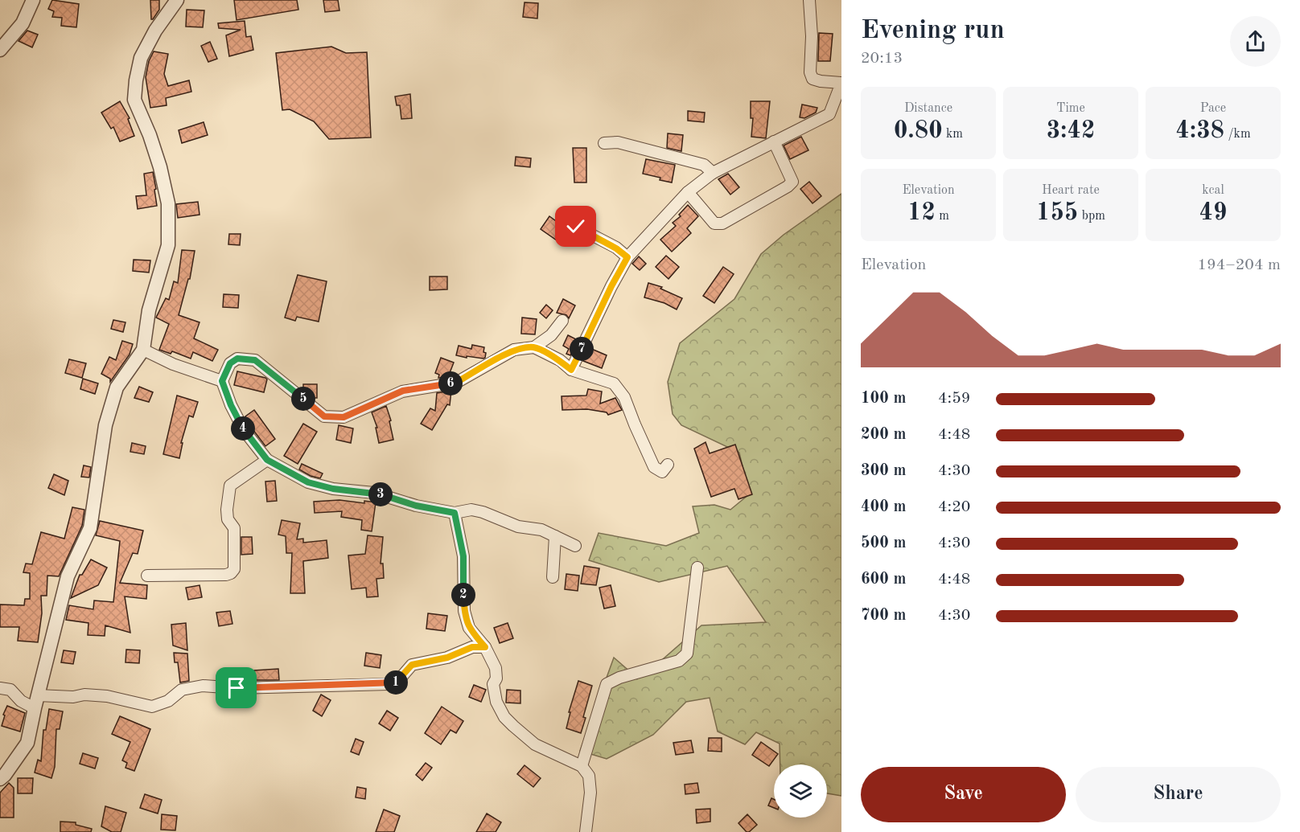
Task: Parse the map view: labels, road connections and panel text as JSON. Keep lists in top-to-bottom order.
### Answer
{
  "page": {
    "heading": ["Evening run", "20:13"],
    "stats": [
      ["Distance", "0.80 km"],
      ["Time", "3:42"],
      ["Pace", "4:38 /km"],
      ["Elevation", "12 m"],
      ["Heart rate", "155 bpm"],
      ["kcal", "49"]
    ],
    "chart": ["Elevation", "194–204 m"],
    "pins": [
      "7",
      "6",
      "5",
      "4",
      "3",
      "2",
      "1"
    ],
    "list": [
      {
        "name": "100 m",
        "note": "4:59"
      },
      {
        "name": "200 m",
        "note": "4:48"
      },
      {
        "name": "300 m",
        "note": "4:30"
      },
      {
        "name": "400 m",
        "note": "4:20"
      },
      {
        "name": "500 m",
        "note": "4:30"
      },
      {
        "name": "600 m",
        "note": "4:48"
      },
      {
        "name": "700 m",
        "note": "4:30"
      }
    ],
    "buttons": ["Save", "Share"]
  }
}
